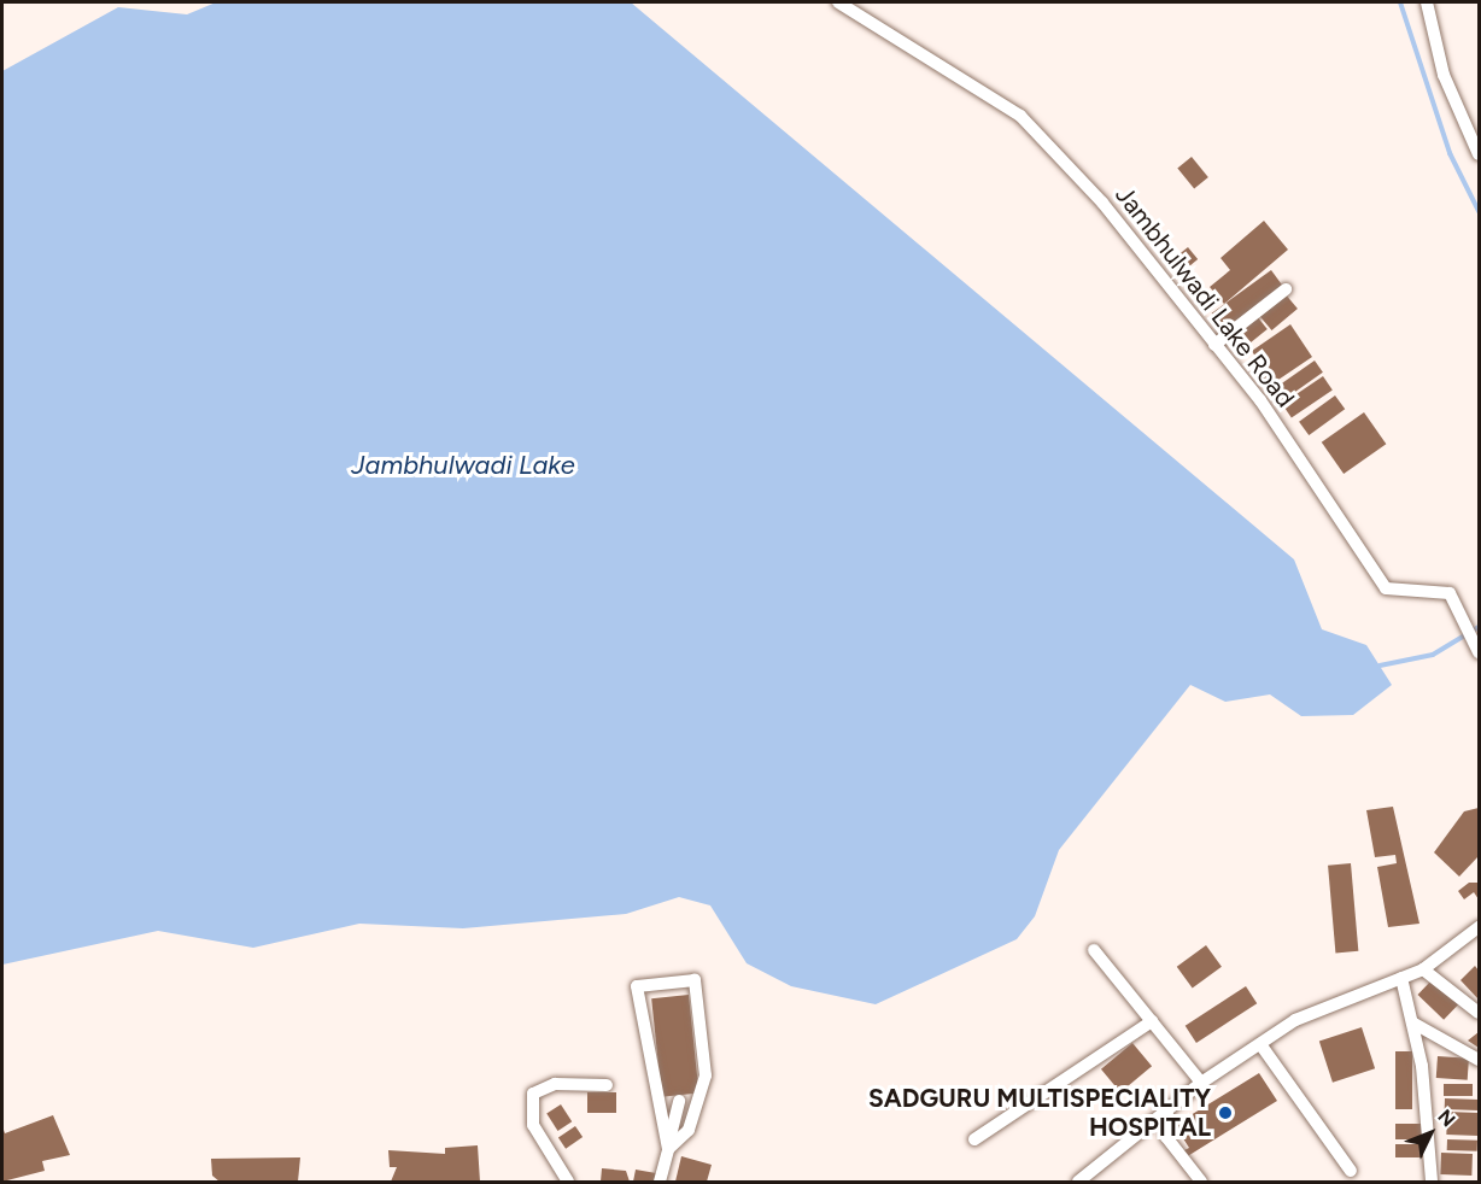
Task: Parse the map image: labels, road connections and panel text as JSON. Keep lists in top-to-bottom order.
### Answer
{
  "streets": {
    "street": ["Jambhulwadi Lake Road"]
  },
  "water": ["Jambhulwadi Lake"],
  "places": ["SADGURU MULTISPECIALITY HOSPITAL"],
  "north": "top right"
}
